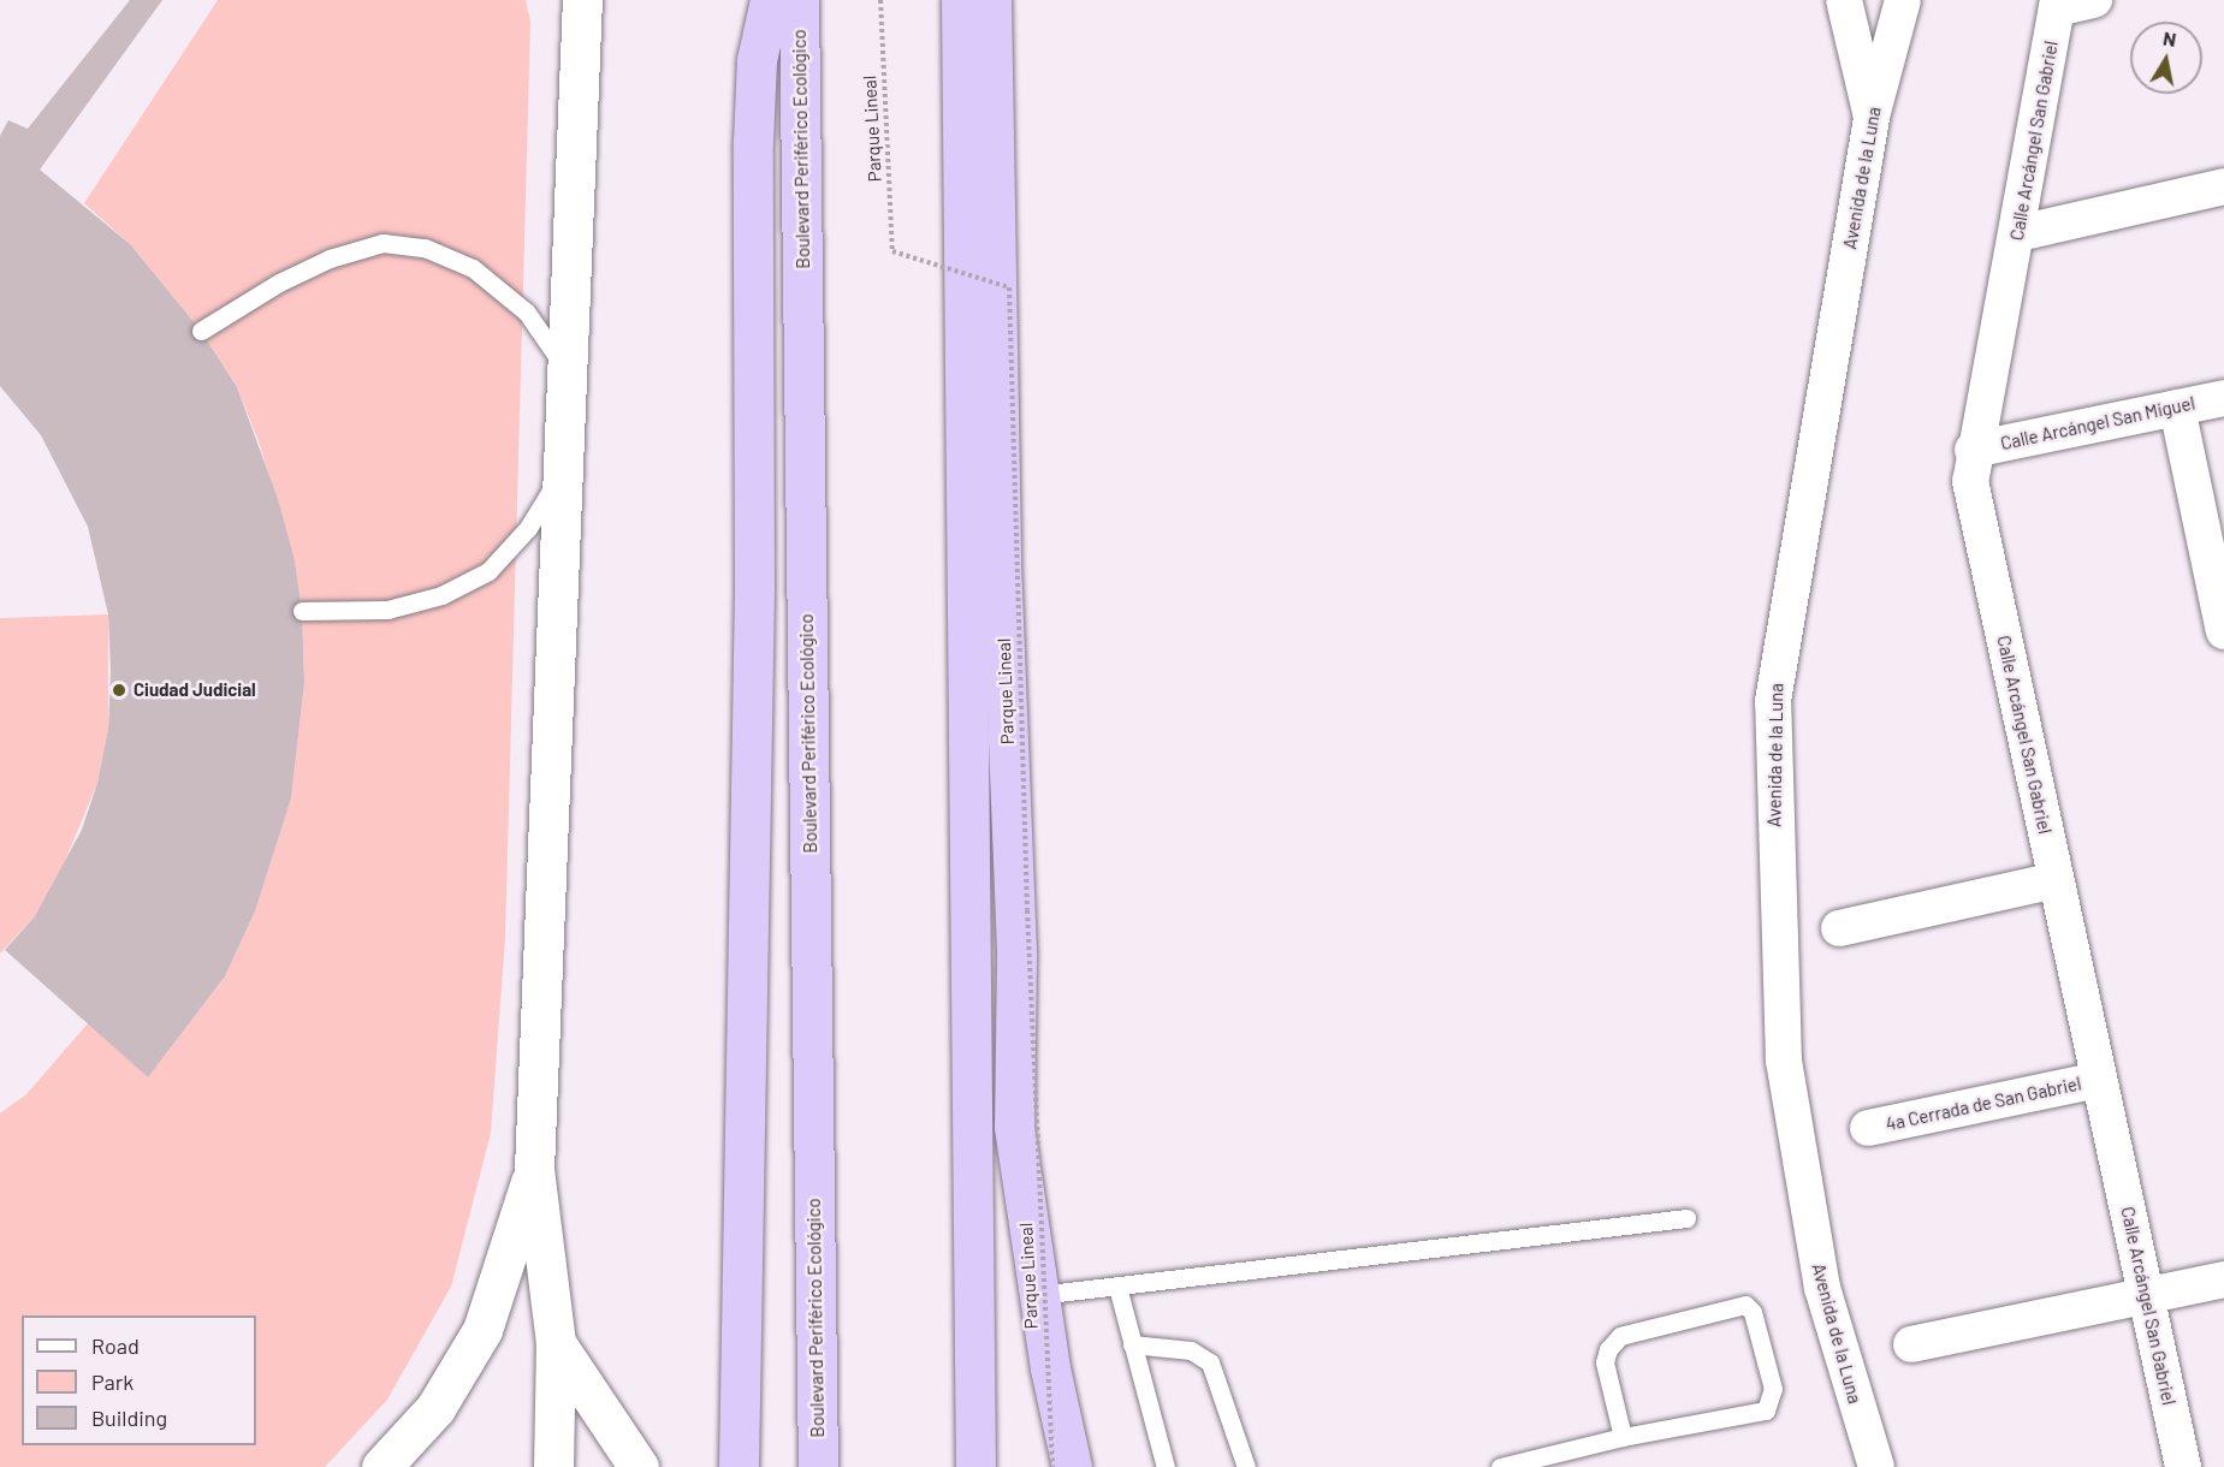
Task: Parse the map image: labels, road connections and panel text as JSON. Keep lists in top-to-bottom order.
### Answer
{
  "streets": {
    "highway": ["Boulevard Periférico Ecológico"],
    "street": [
      "Calle Arcángel San Gabriel",
      "Avenida de la Luna",
      "Calle Arcángel San Miguel",
      "4a Cerrada de San Gabriel"
    ],
    "path": ["Parque Lineal"]
  },
  "crossings": [
    ["Calle Arcángel San Gabriel", "Calle Arcángel San Miguel"],
    ["Calle Arcángel San Gabriel", "4a Cerrada de San Gabriel"]
  ],
  "places": ["Ciudad Judicial"],
  "legend": ["Road", "Park", "Building"],
  "north": "top"
}
